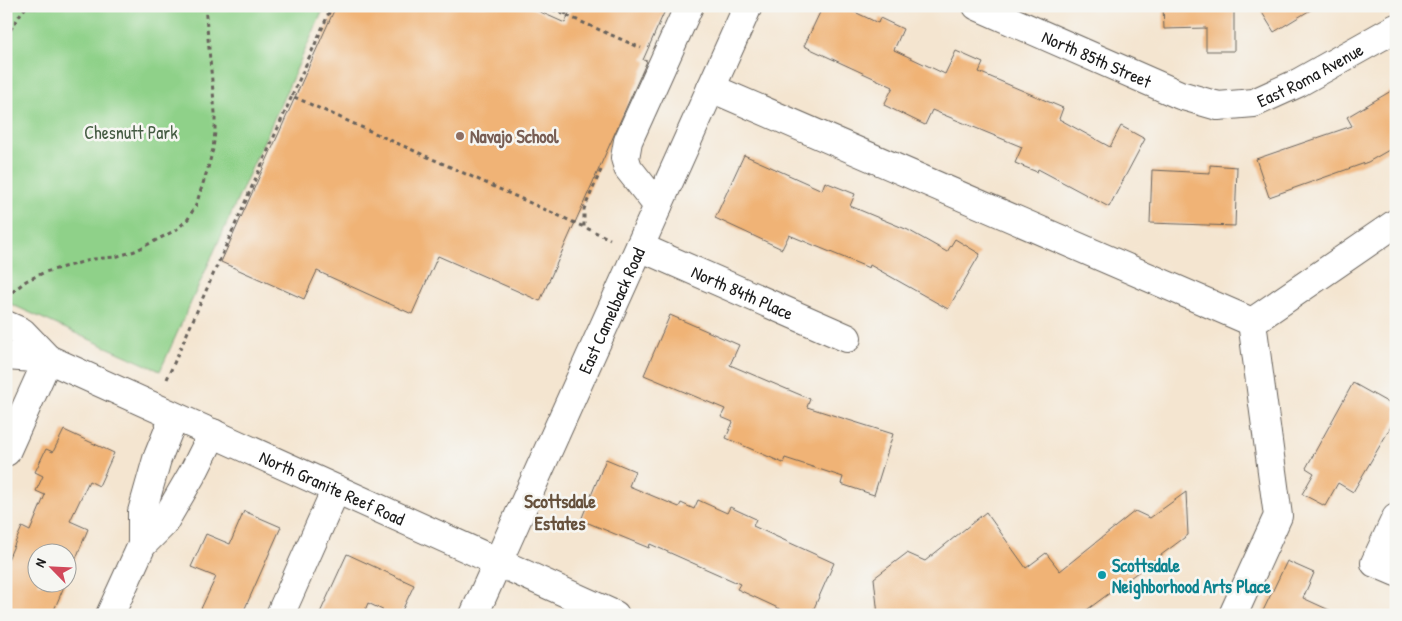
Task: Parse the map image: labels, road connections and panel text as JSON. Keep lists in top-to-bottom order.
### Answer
{
  "streets": {
    "street": [
      "North 85th Street",
      "East Roma Avenue",
      "North 84th Place",
      "East Camelback Road",
      "North Granite Reef Road"
    ]
  },
  "crossings": [
    ["North 85th Street", "East Roma Avenue"],
    ["North 84th Place", "East Camelback Road"],
    ["East Camelback Road", "North Granite Reef Road"]
  ],
  "districts": ["Scottsdale Estates"],
  "parks": ["Chesnutt Park"],
  "places": ["Navajo School", "Scottsdale Neighborhood Arts Place"],
  "north": "top left"
}
